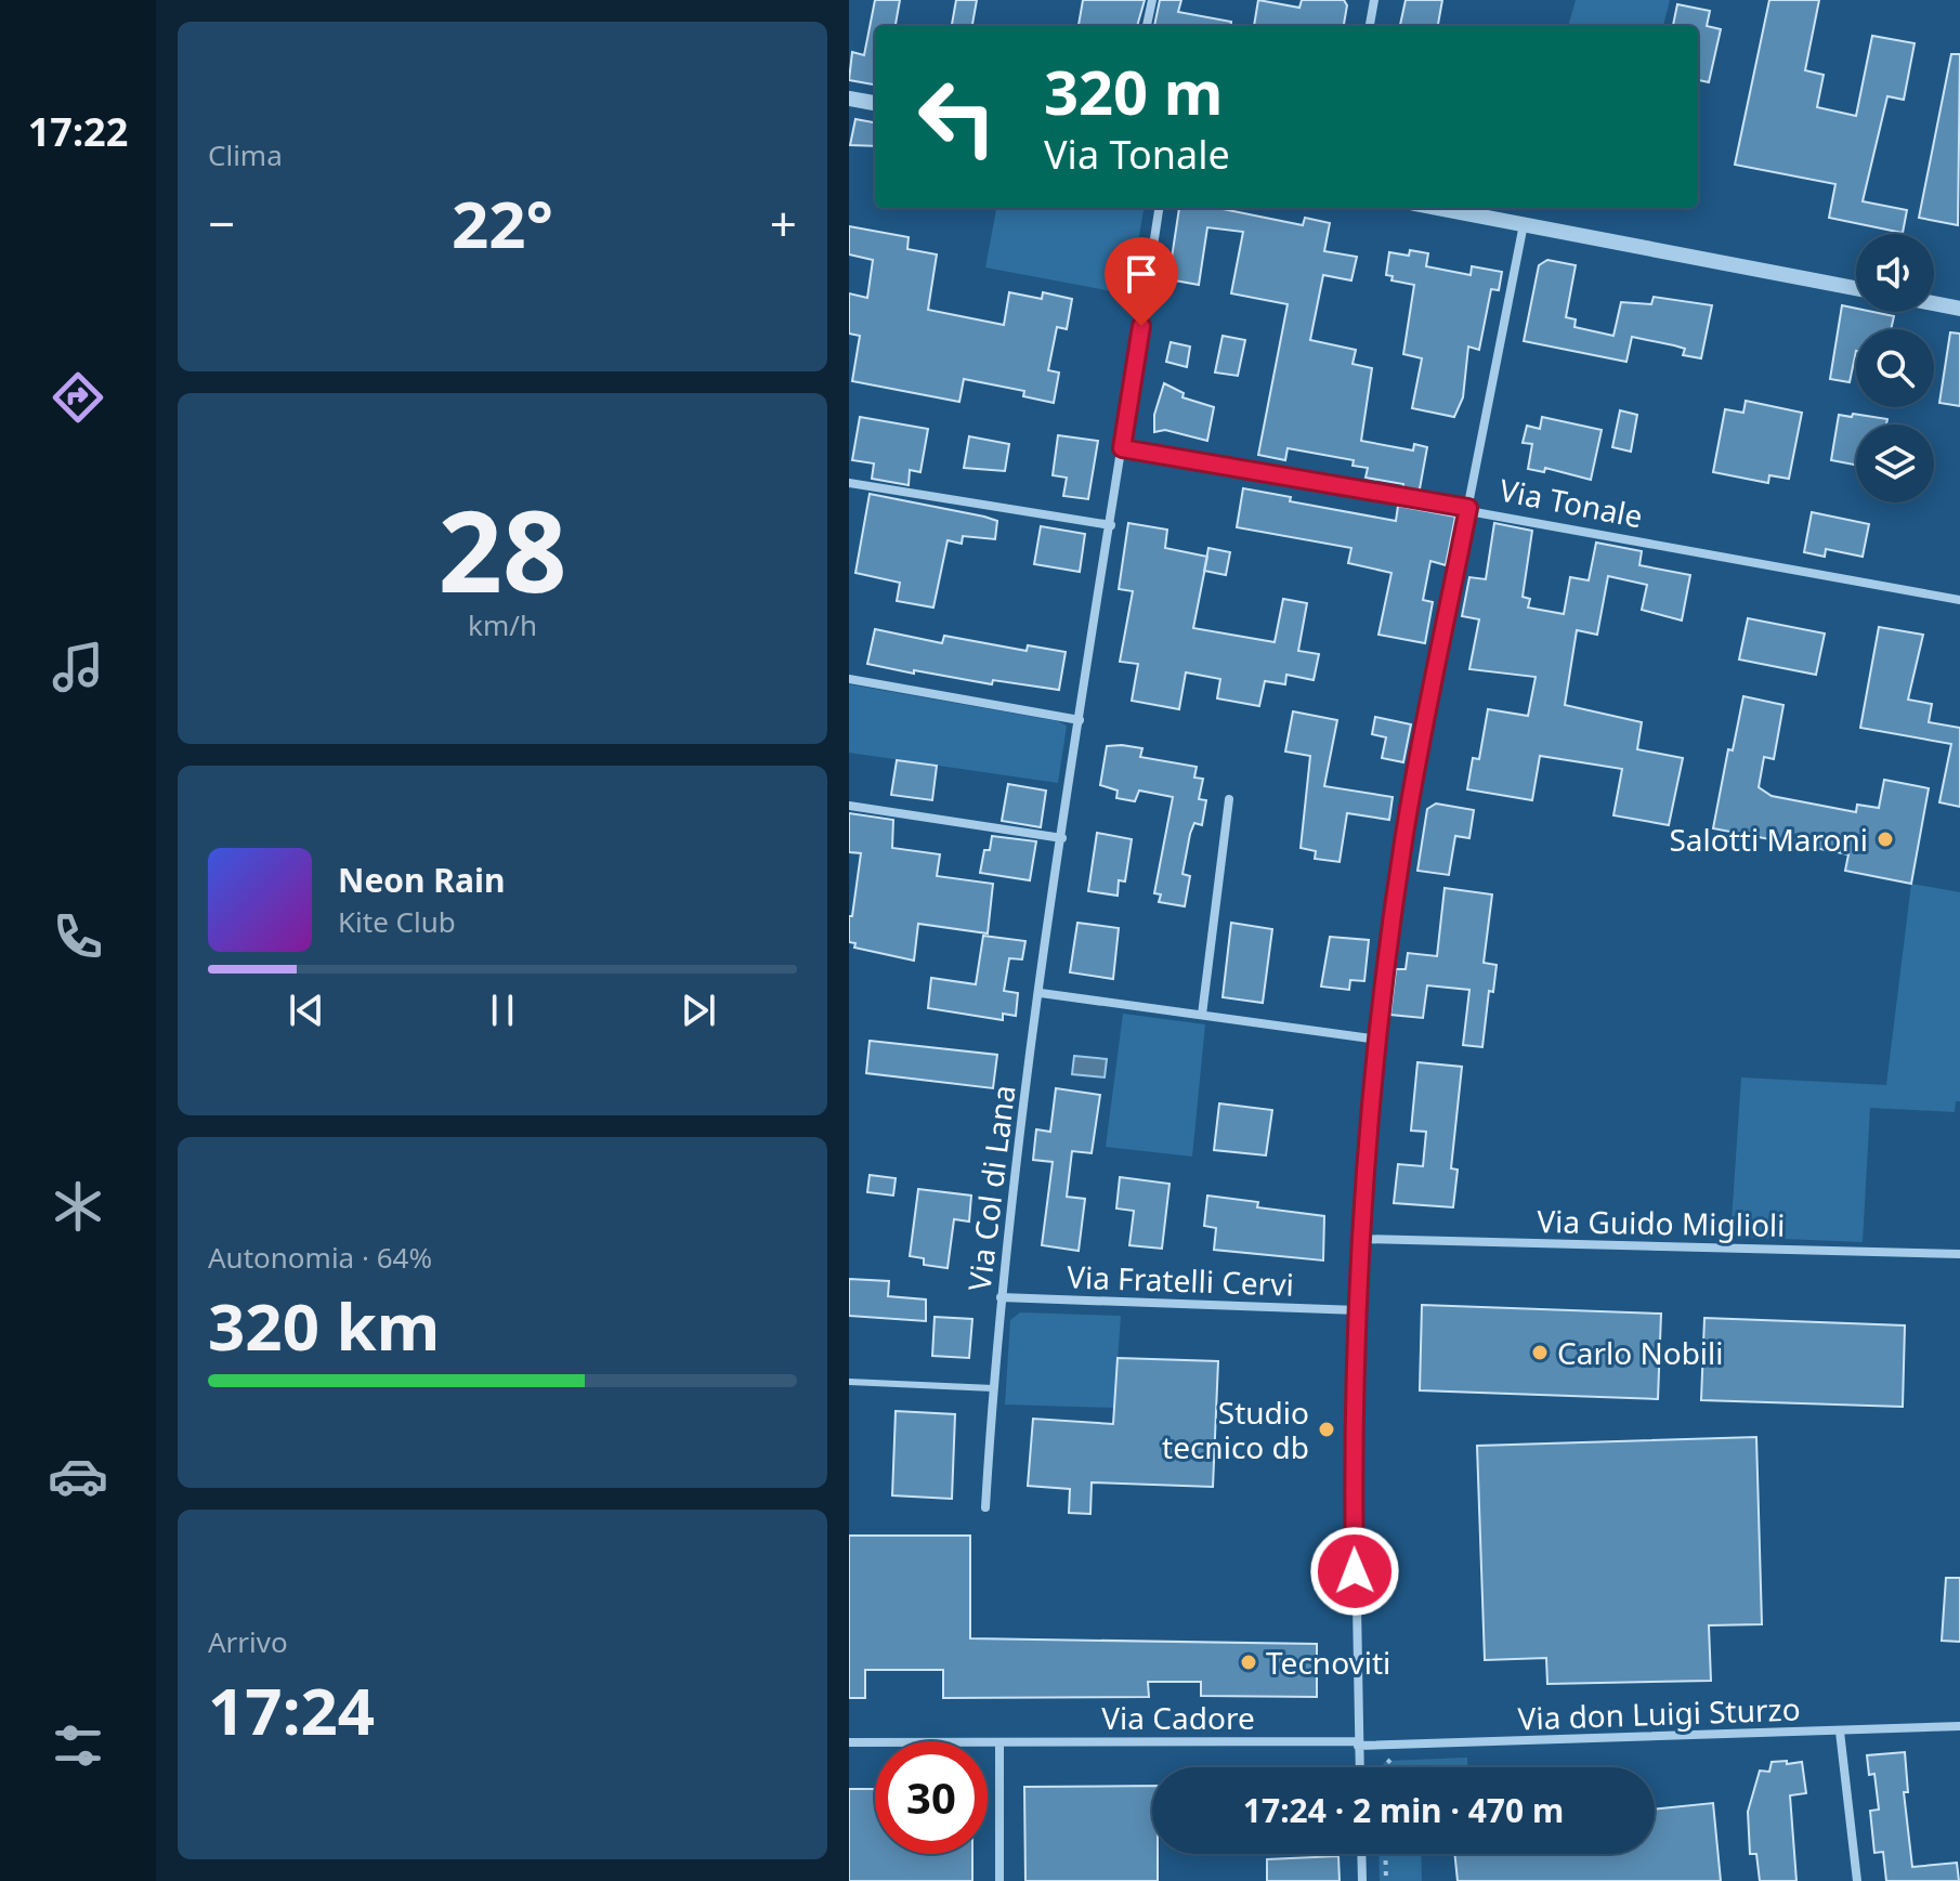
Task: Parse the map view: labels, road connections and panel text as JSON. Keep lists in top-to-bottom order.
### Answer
{
  "streets": {
    "street": [
      "Via Tonale",
      "Via Col di Lana",
      "Via Guido Miglioli",
      "Via Fratelli Cervi",
      "Via don Luigi Sturzo",
      "Via Cadore"
    ]
  },
  "crossings": [
    ["Via Tonale", "Via Col di Lana"],
    ["Via Col di Lana", "Via Fratelli Cervi"],
    ["Via don Luigi Sturzo", "Via Cadore"]
  ],
  "places": [
    "Salotti Maroni",
    "Carlo Nobili",
    "Studio tecnico db",
    "Tecnoviti"
  ],
  "page": {
    "tabs": "17:22",
    "tile": [
      "Clima",
      ["28", "km/h"],
      ["Autonomia · 64%", "320 km"],
      ["Arrivo", "17:24"]
    ],
    "turn": ["320 m", "Via Tonale"],
    "heat": ["−", "22°", "+"],
    "song": ["Neon Rain", "Kite Club"],
    "limit": "30",
    "trip": "17:24 · 2 min · 470 m"
  }
}
